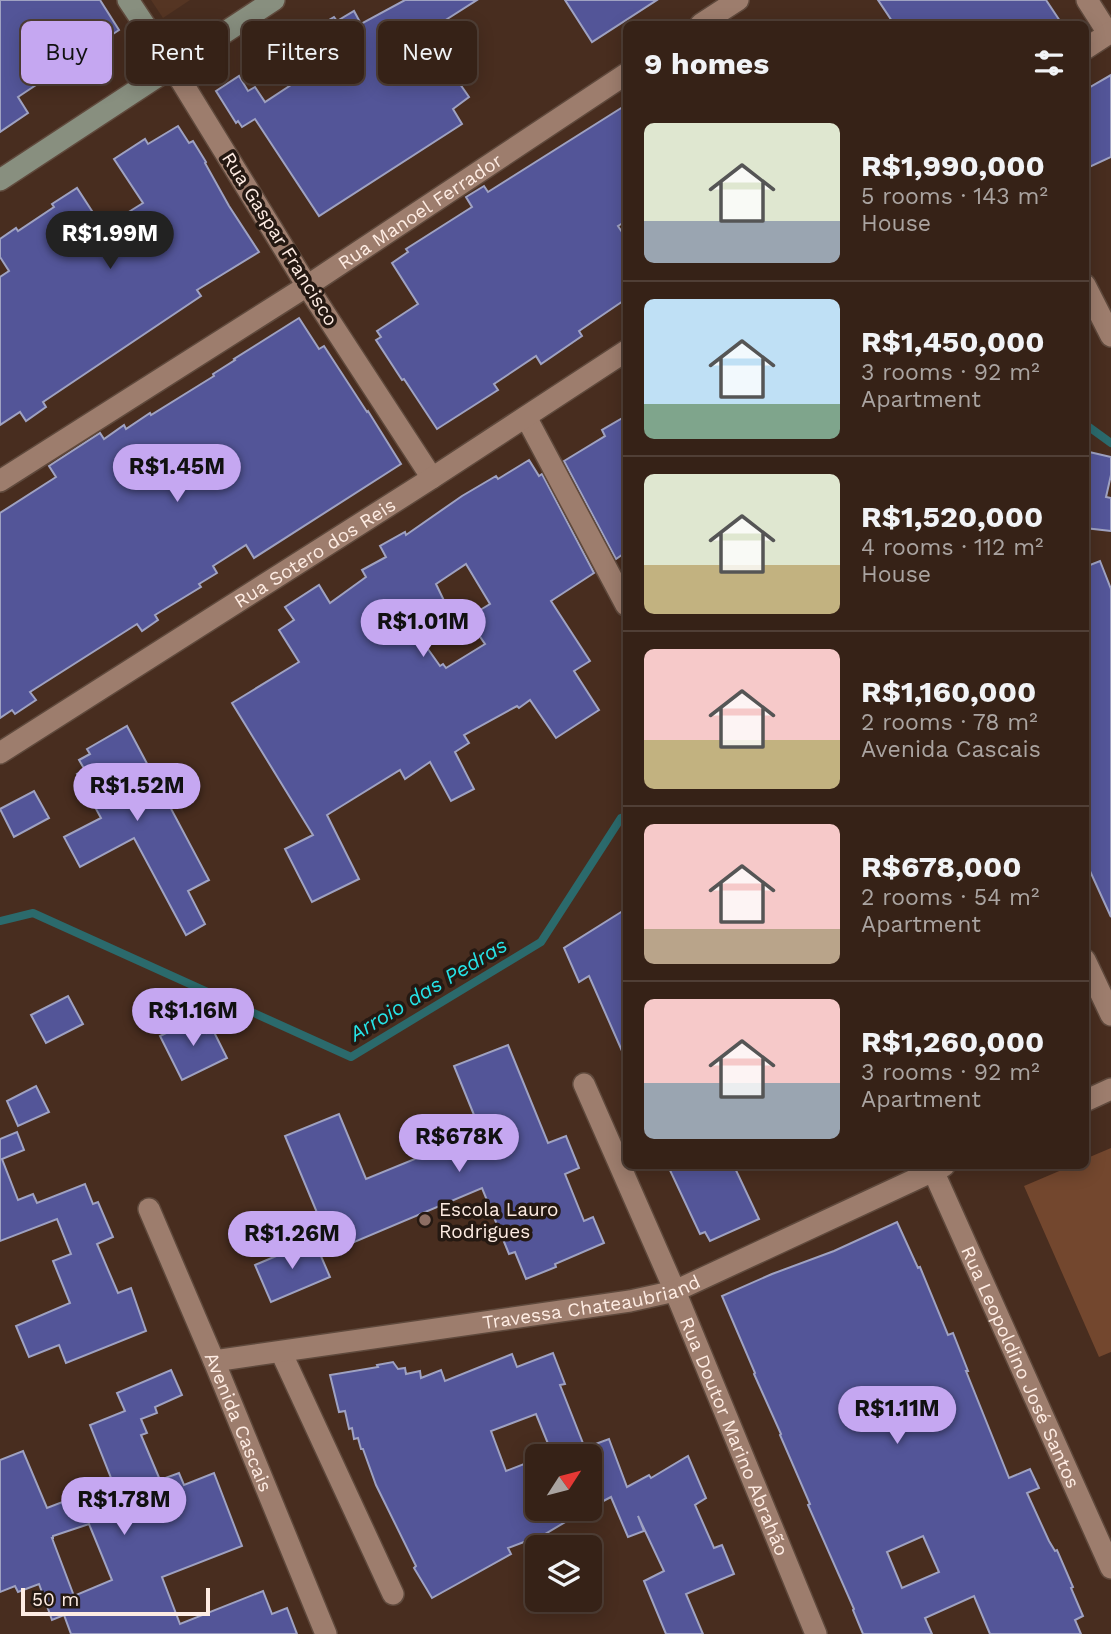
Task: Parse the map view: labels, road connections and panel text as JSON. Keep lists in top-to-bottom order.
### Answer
{
  "streets": {
    "street": [
      "Rua Manoel Ferrador",
      "Rua Gaspar Francisco",
      "Rua Sotero dos Reis",
      "Travessa Chateaubriand",
      "Rua Leopoldino José Santos",
      "Avenida Cascais",
      "Rua Doutor Marino Abrahão"
    ]
  },
  "crossings": [
    ["Rua Manoel Ferrador", "Rua Gaspar Francisco"],
    ["Rua Gaspar Francisco", "Rua Sotero dos Reis"],
    ["Travessa Chateaubriand", "Avenida Cascais"],
    ["Travessa Chateaubriand", "Rua Doutor Marino Abrahão"]
  ],
  "water": ["Arroio das Pedras"],
  "places": ["Escola Lauro Rodrigues"],
  "scale_bar": "50 m",
  "north": "top right",
  "page": {
    "chip": [
      "Buy",
      "Rent",
      "Filters",
      "New"
    ],
    "heading": "9 homes",
    "list": [
      {
        "name": "R$1,990,000",
        "note": "5 rooms · 143 m² · House"
      },
      {
        "name": "R$1,450,000",
        "note": "3 rooms · 92 m² · Apartment"
      },
      {
        "name": "R$1,520,000",
        "note": "4 rooms · 112 m² · House"
      },
      {
        "name": "R$1,160,000",
        "note": "2 rooms · 78 m² · Avenida Cascais"
      },
      {
        "name": "R$678,000",
        "note": "2 rooms · 54 m² · Apartment"
      },
      {
        "name": "R$1,260,000",
        "note": "3 rooms · 92 m² · Apartment"
      }
    ],
    "price": [
      "R$1.99M",
      "R$1.45M",
      "R$1.01M",
      "R$1.52M",
      "R$1.16M",
      "R$678K",
      "R$1.26M",
      "R$1.11M",
      "R$1.78M"
    ],
    "scale": "50 m"
  }
}
